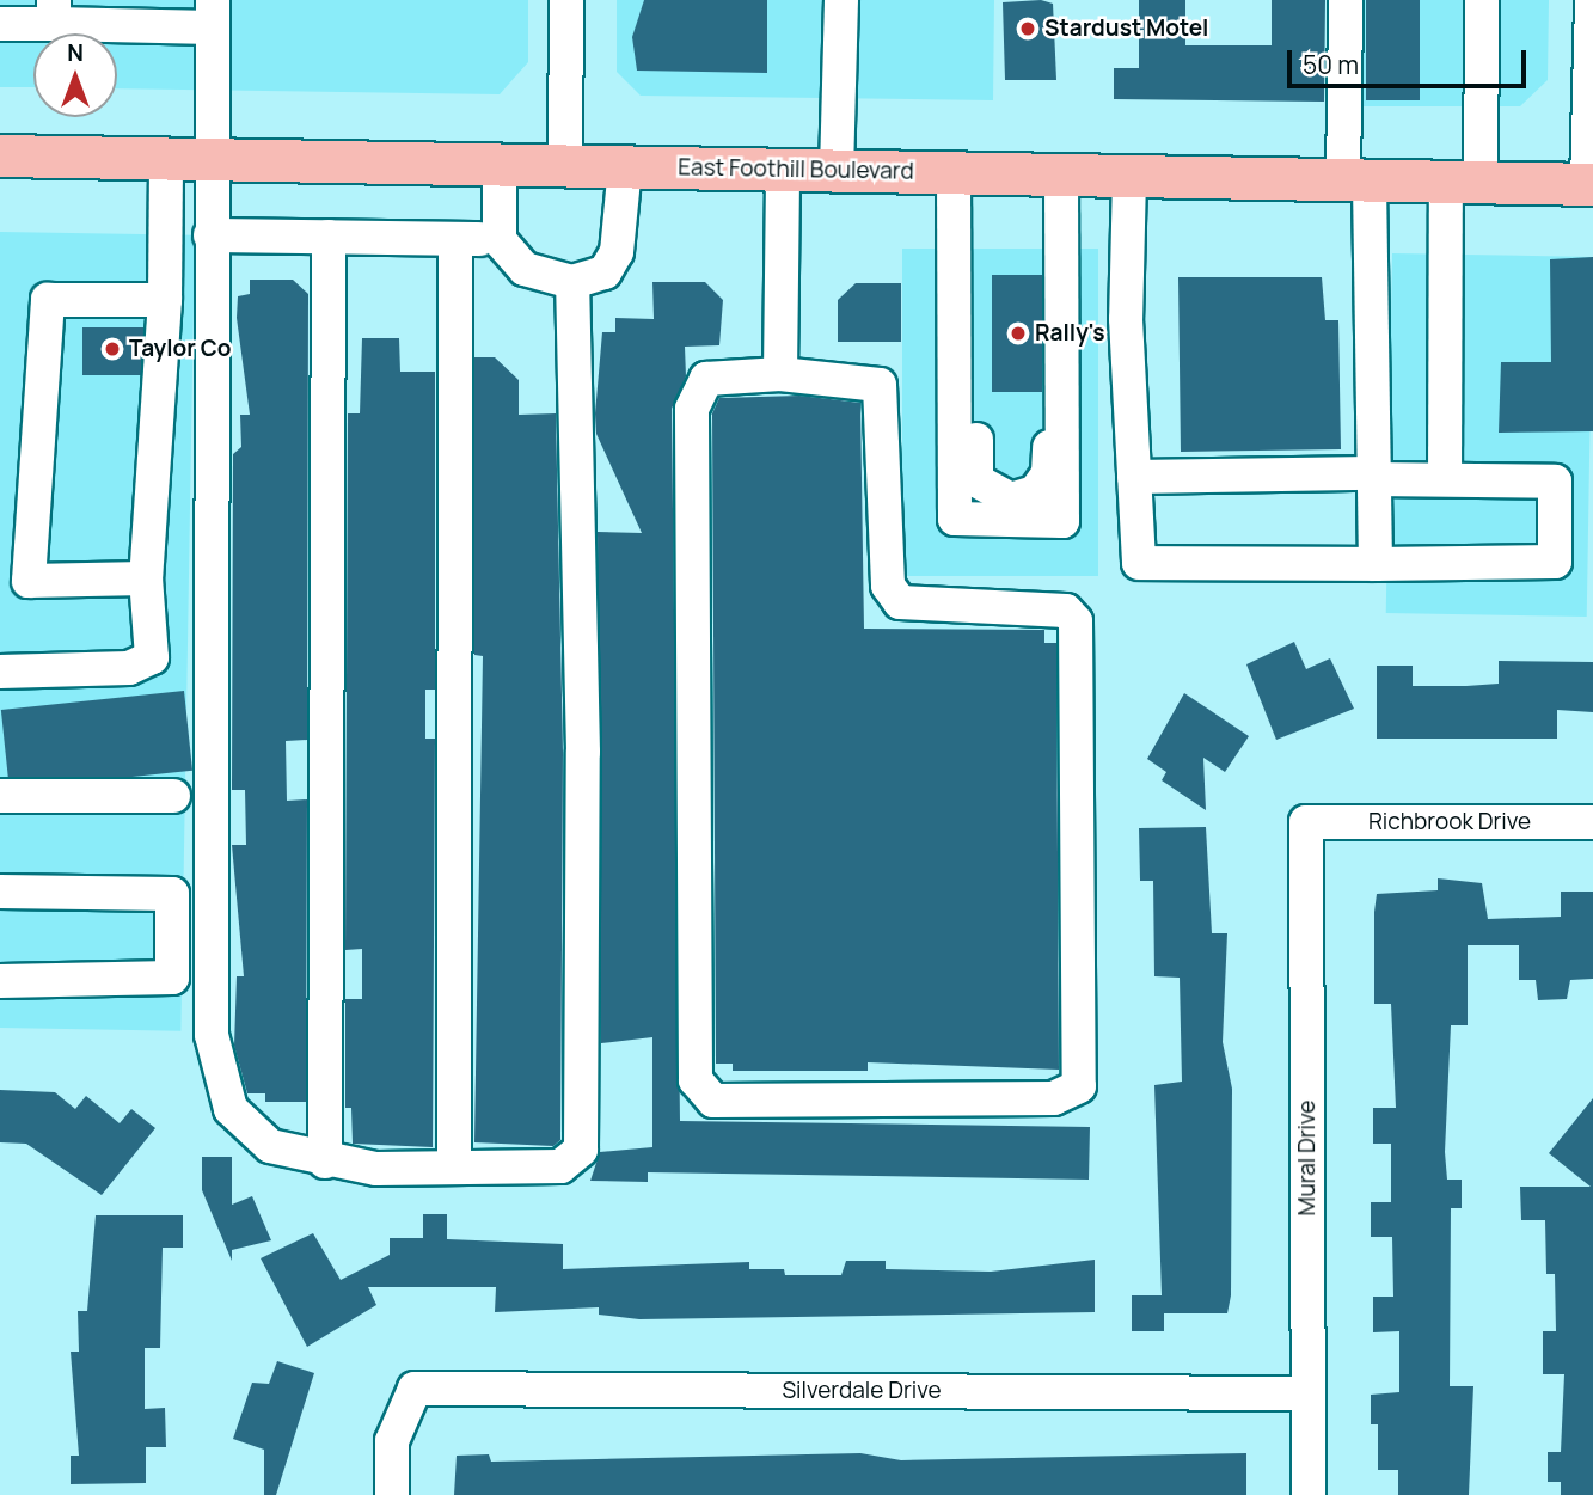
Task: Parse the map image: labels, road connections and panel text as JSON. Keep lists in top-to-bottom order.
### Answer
{
  "streets": {
    "main road": ["East Foothill Boulevard"],
    "street": ["Richbrook Drive", "Mural Drive", "Silverdale Drive"]
  },
  "crossings": [
    ["Richbrook Drive", "Mural Drive"],
    ["Mural Drive", "Silverdale Drive"]
  ],
  "places": ["Stardust Motel", "Rally's", "Taylor Co"],
  "scale_bar": "50 m",
  "north": "top"
}
